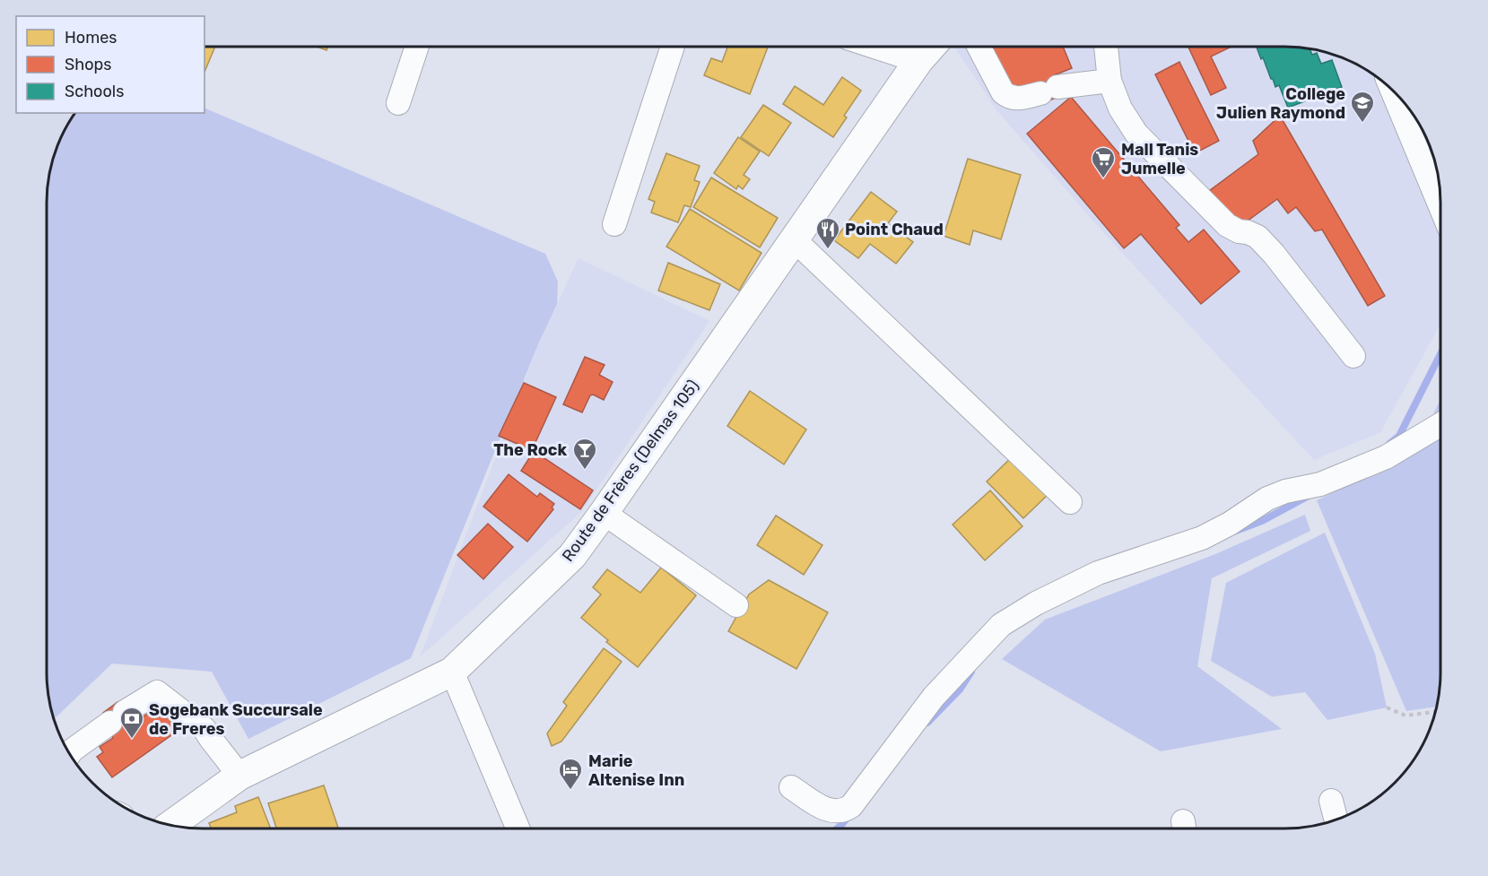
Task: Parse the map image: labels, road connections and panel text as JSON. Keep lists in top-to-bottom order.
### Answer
{
  "streets": {
    "main road": ["Route de Frères (Delmas 105)"]
  },
  "places": {
    "school or university": ["College Julien Raymond"],
    "supermarket": ["Mall Tanis Jumelle"],
    "restaurant": ["Point Chaud"],
    "bar": ["The Rock"],
    "bank": ["Sogebank Succursale de Freres"],
    "hotel": ["Marie Altenise Inn"]
  },
  "legend": ["Homes", "Shops", "Schools"]
}
